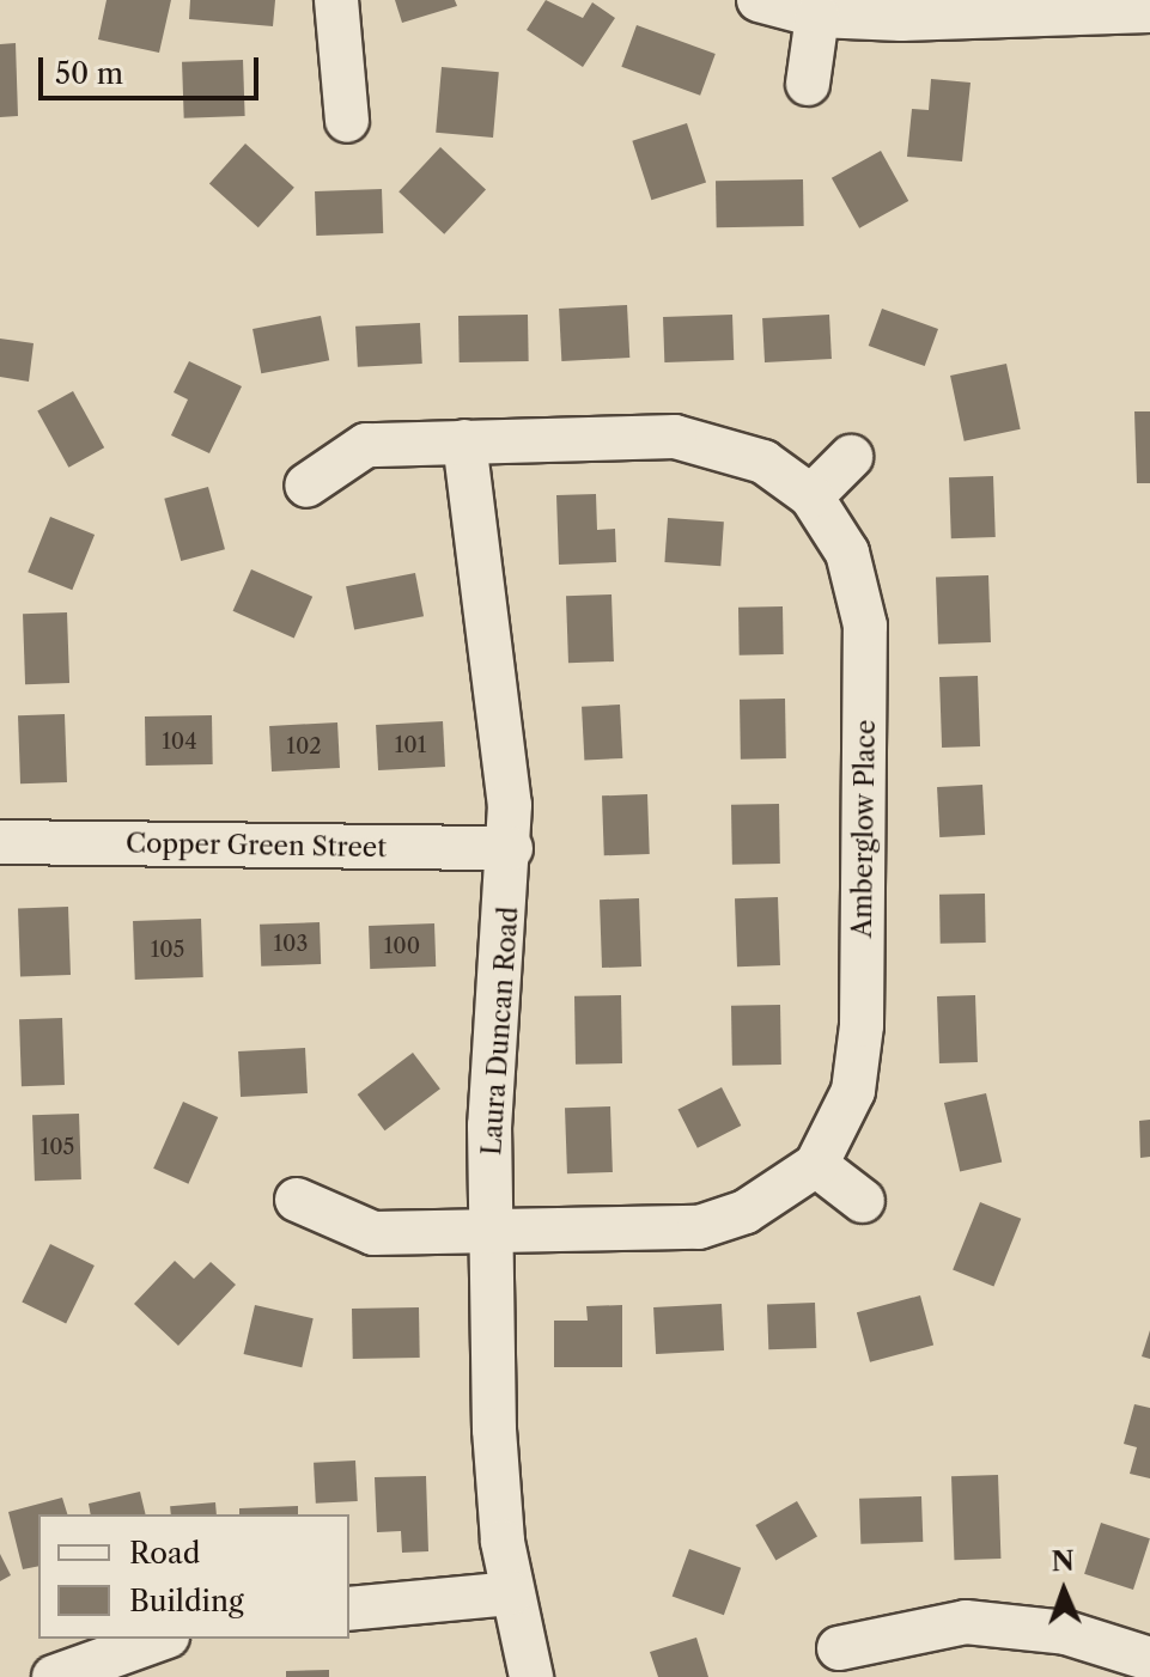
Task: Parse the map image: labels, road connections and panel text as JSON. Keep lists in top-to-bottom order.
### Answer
{
  "streets": {
    "street": ["Amberglow Place", "Copper Green Street", "Laura Duncan Road"]
  },
  "crossings": [
    ["Amberglow Place", "Laura Duncan Road"],
    ["Copper Green Street", "Laura Duncan Road"]
  ],
  "house_numbers": [
    "104",
    "101",
    "102",
    "103",
    "100",
    "105",
    "105"
  ],
  "legend": ["Road", "Building"],
  "scale_bar": "50 m",
  "north": "top"
}
